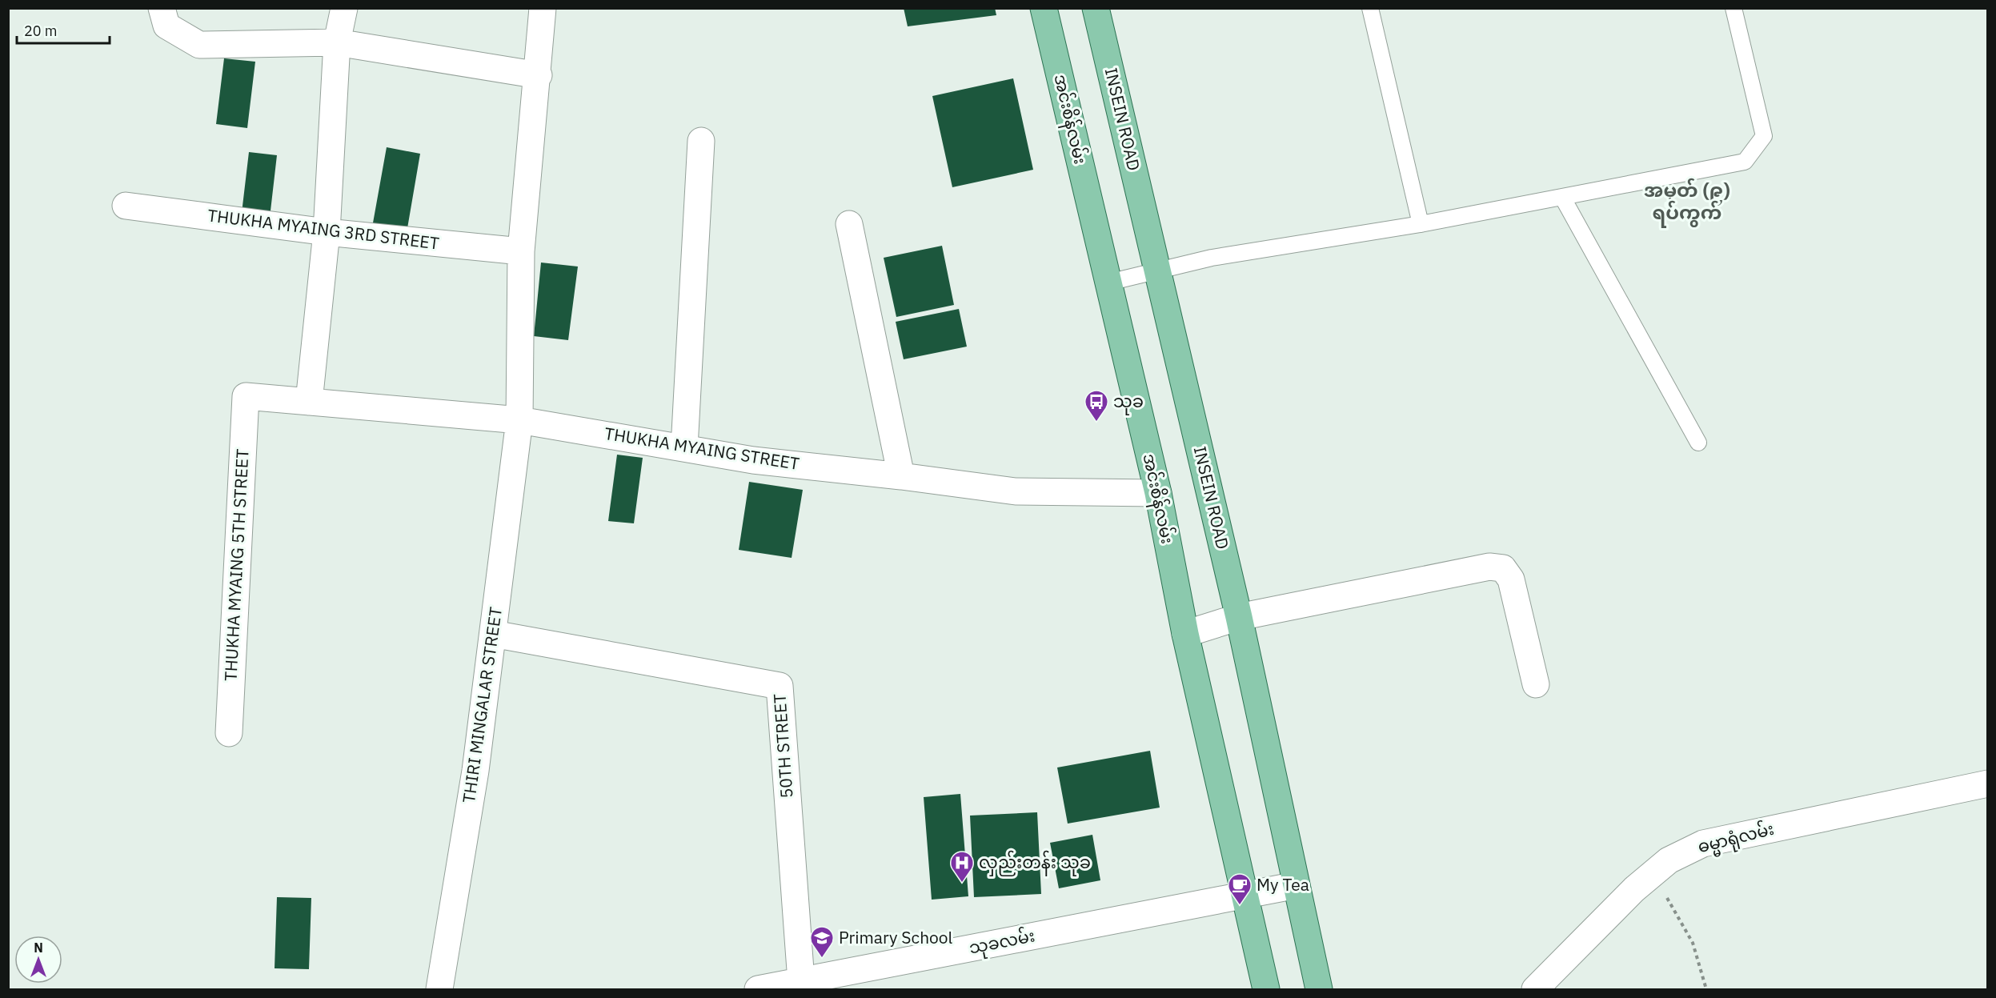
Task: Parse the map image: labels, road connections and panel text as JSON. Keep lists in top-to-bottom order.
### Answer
{
  "streets": {
    "main road": ["အင်းစိန်လမ်း", "INSEIN ROAD"],
    "street": [
      "THUKHA MYAING 3RD STREET",
      "THUKHA MYAING STREET",
      "THUKHA MYAING 5TH STREET",
      "THIRI MINGALAR STREET",
      "50TH STREET",
      "ဓမ္မာရုံလမ်း",
      "သုခလမ်း"
    ]
  },
  "crossings": [
    ["အင်းစိန်လမ်း", "THUKHA MYAING STREET"],
    ["အင်းစိန်လမ်း", "သုခလမ်း"],
    ["INSEIN ROAD", "သုခလမ်း"],
    ["THUKHA MYAING 3RD STREET", "THIRI MINGALAR STREET"],
    ["THUKHA MYAING STREET", "THUKHA MYAING 5TH STREET"],
    ["THUKHA MYAING STREET", "THIRI MINGALAR STREET"],
    ["THIRI MINGALAR STREET", "50TH STREET"],
    ["50TH STREET", "သုခလမ်း"]
  ],
  "districts": ["အမှတ် (၉) ရပ်ကွက်"],
  "places": {
    "bus stop": ["သုခ"],
    "hospital": ["လှည်းတန်း သုခ"],
    "cafe": ["My Tea"],
    "school or university": ["Primary School"]
  },
  "scale_bar": "20 m",
  "north": "top"
}
